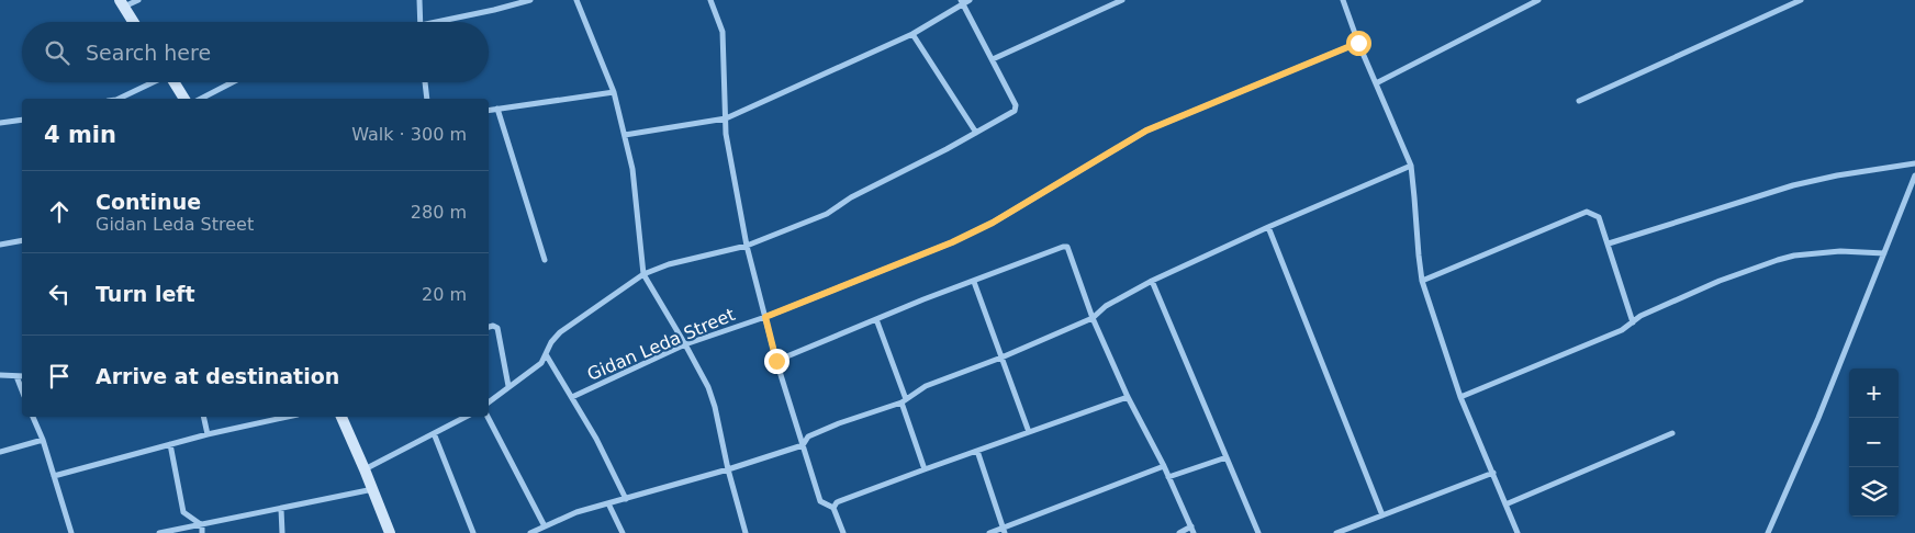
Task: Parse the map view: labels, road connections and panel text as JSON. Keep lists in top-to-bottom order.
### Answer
{
  "streets": {
    "street": ["Gidan Leda Street"]
  },
  "page": {
    "search": "Search here",
    "heading": ["4 min", "Walk · 300 m"],
    "list": [
      ["Continue", "Gidan Leda Street", "280 m"],
      ["Turn left", "20 m"],
      "Arrive at destination"
    ],
    "map_buttons": ["+", "−"]
  }
}
